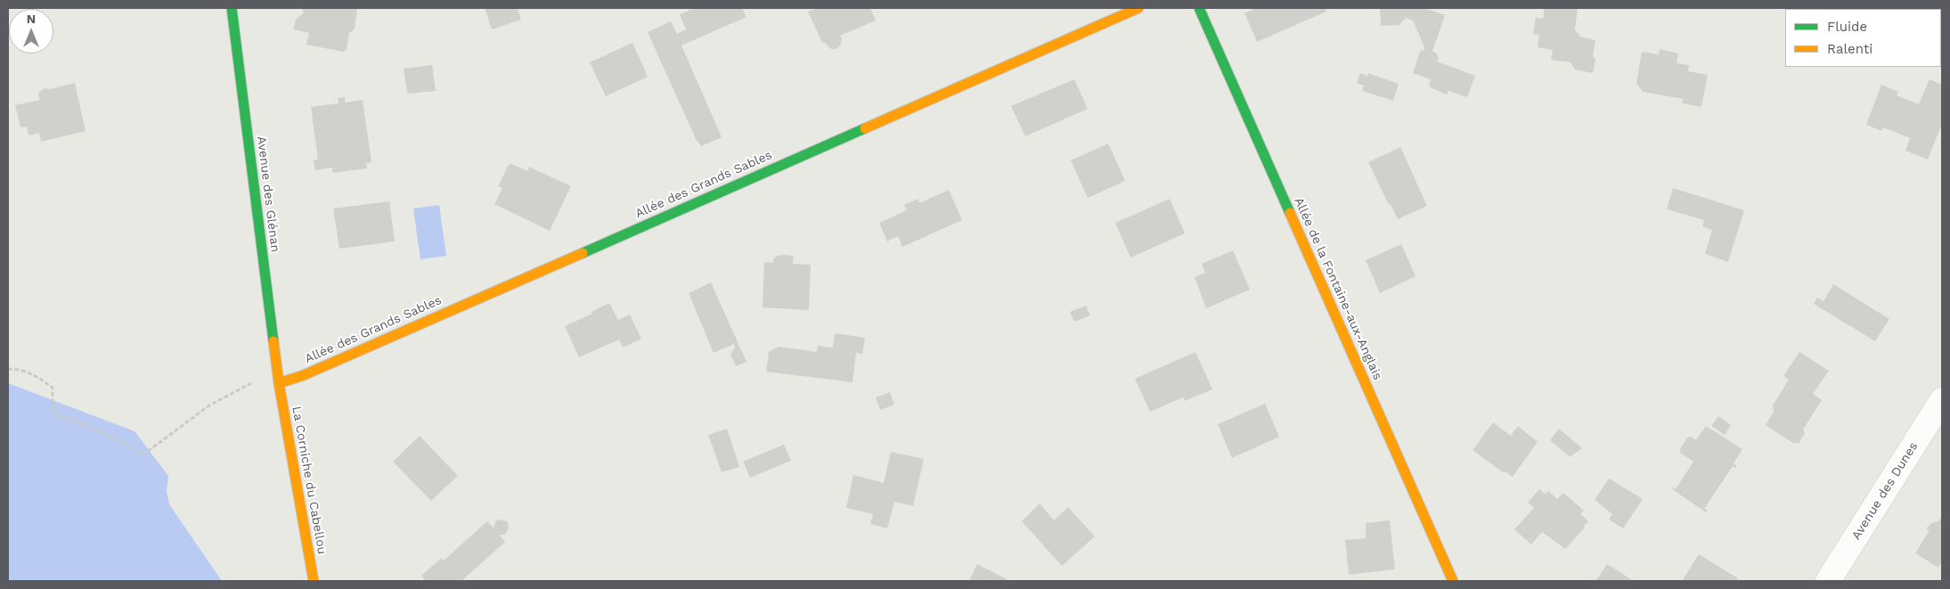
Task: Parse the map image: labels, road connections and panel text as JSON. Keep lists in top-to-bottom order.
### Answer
{
  "streets": {
    "street": [
      "Allée des Grands Sables",
      "Avenue des Glénan",
      "Allée de la Fontaine-aux-Anglais",
      "La Corniche du Cabellou",
      "Avenue des Dunes"
    ]
  },
  "crossings": [
    ["Allée des Grands Sables", "Avenue des Glénan"],
    ["Allée des Grands Sables", "La Corniche du Cabellou"],
    ["Avenue des Glénan", "La Corniche du Cabellou"]
  ],
  "legend": ["Fluide", "Ralenti"],
  "north": "top"
}
